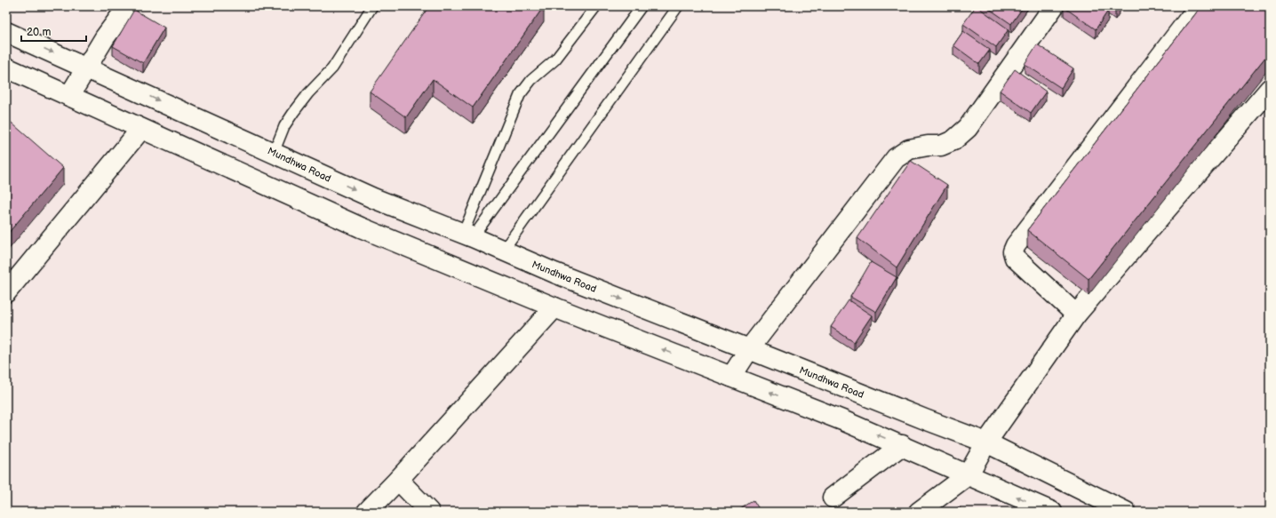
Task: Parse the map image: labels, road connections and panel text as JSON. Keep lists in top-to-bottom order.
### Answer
{
  "streets": {
    "main road": ["Mundhwa Road"]
  },
  "scale_bar": "20 m"
}
